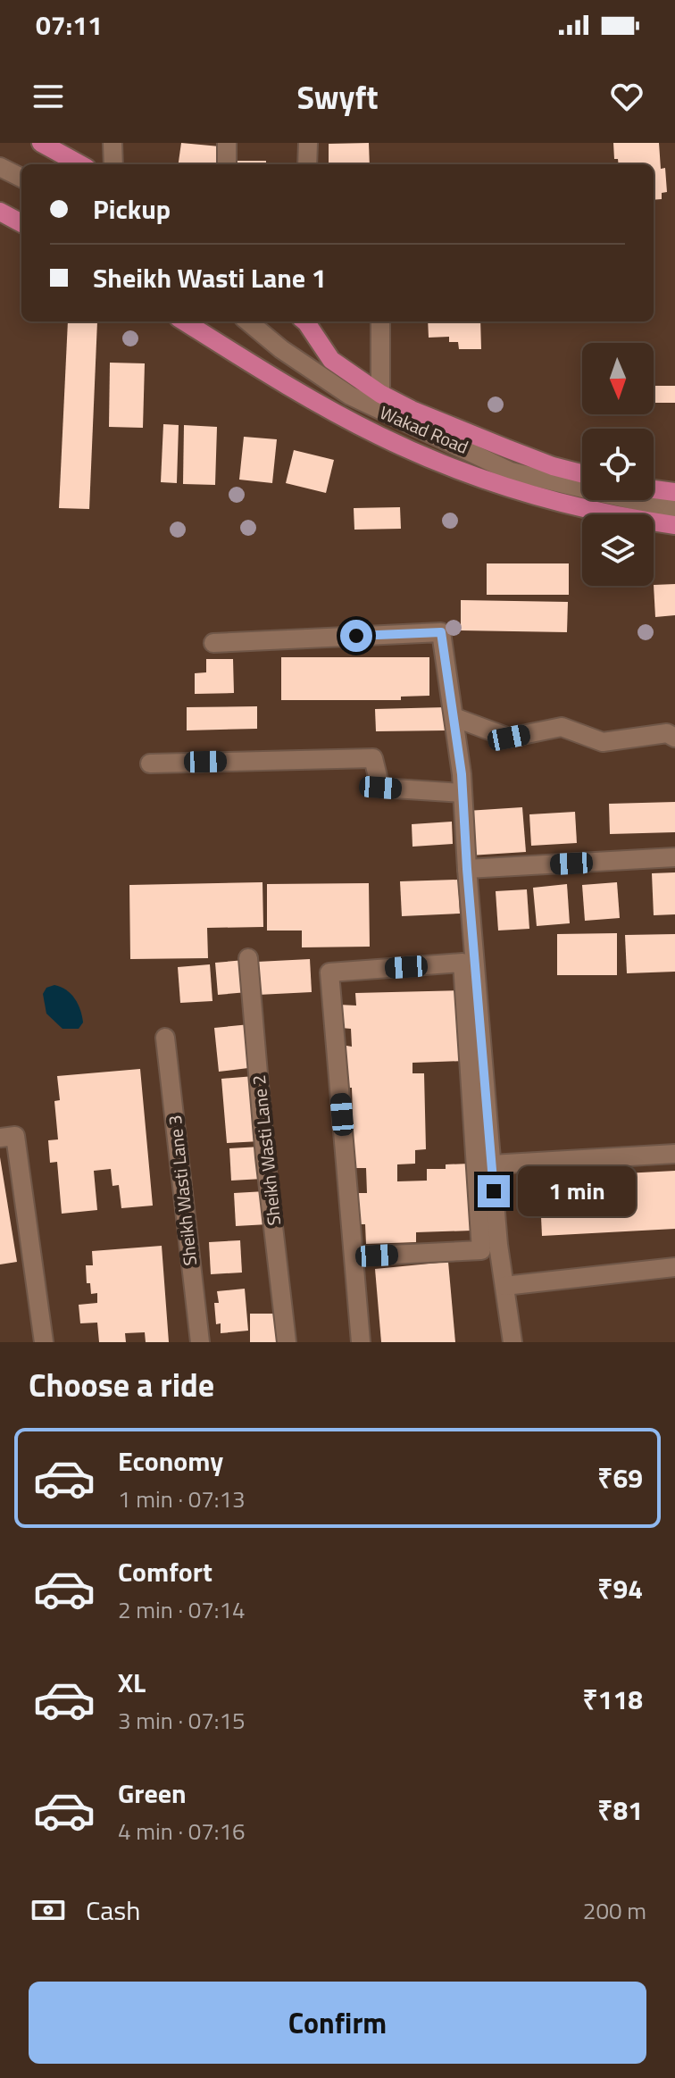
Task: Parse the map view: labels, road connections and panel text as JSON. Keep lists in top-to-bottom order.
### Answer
{
  "streets": {
    "main road": ["Wakad Road"],
    "street": ["Sheikh Wasti Lane 2", "Sheikh Wasti Lane 3"]
  },
  "north": "bottom",
  "page": {
    "status": "07:11",
    "header": "Swyft",
    "banner": ["Pickup", "Sheikh Wasti Lane 1"],
    "bubble": "1 min",
    "heading": "Choose a ride",
    "list": [
      {
        "name": "Economy",
        "note": "1 min · 07:13",
        "value": "₹69"
      },
      {
        "name": "Comfort",
        "note": "2 min · 07:14",
        "value": "₹94"
      },
      {
        "name": "XL",
        "note": "3 min · 07:15",
        "value": "₹118"
      },
      {
        "name": "Green",
        "note": "4 min · 07:16",
        "value": "₹81"
      }
    ],
    "pay": ["Cash", "200 m"],
    "buttons": "Confirm"
  }
}
